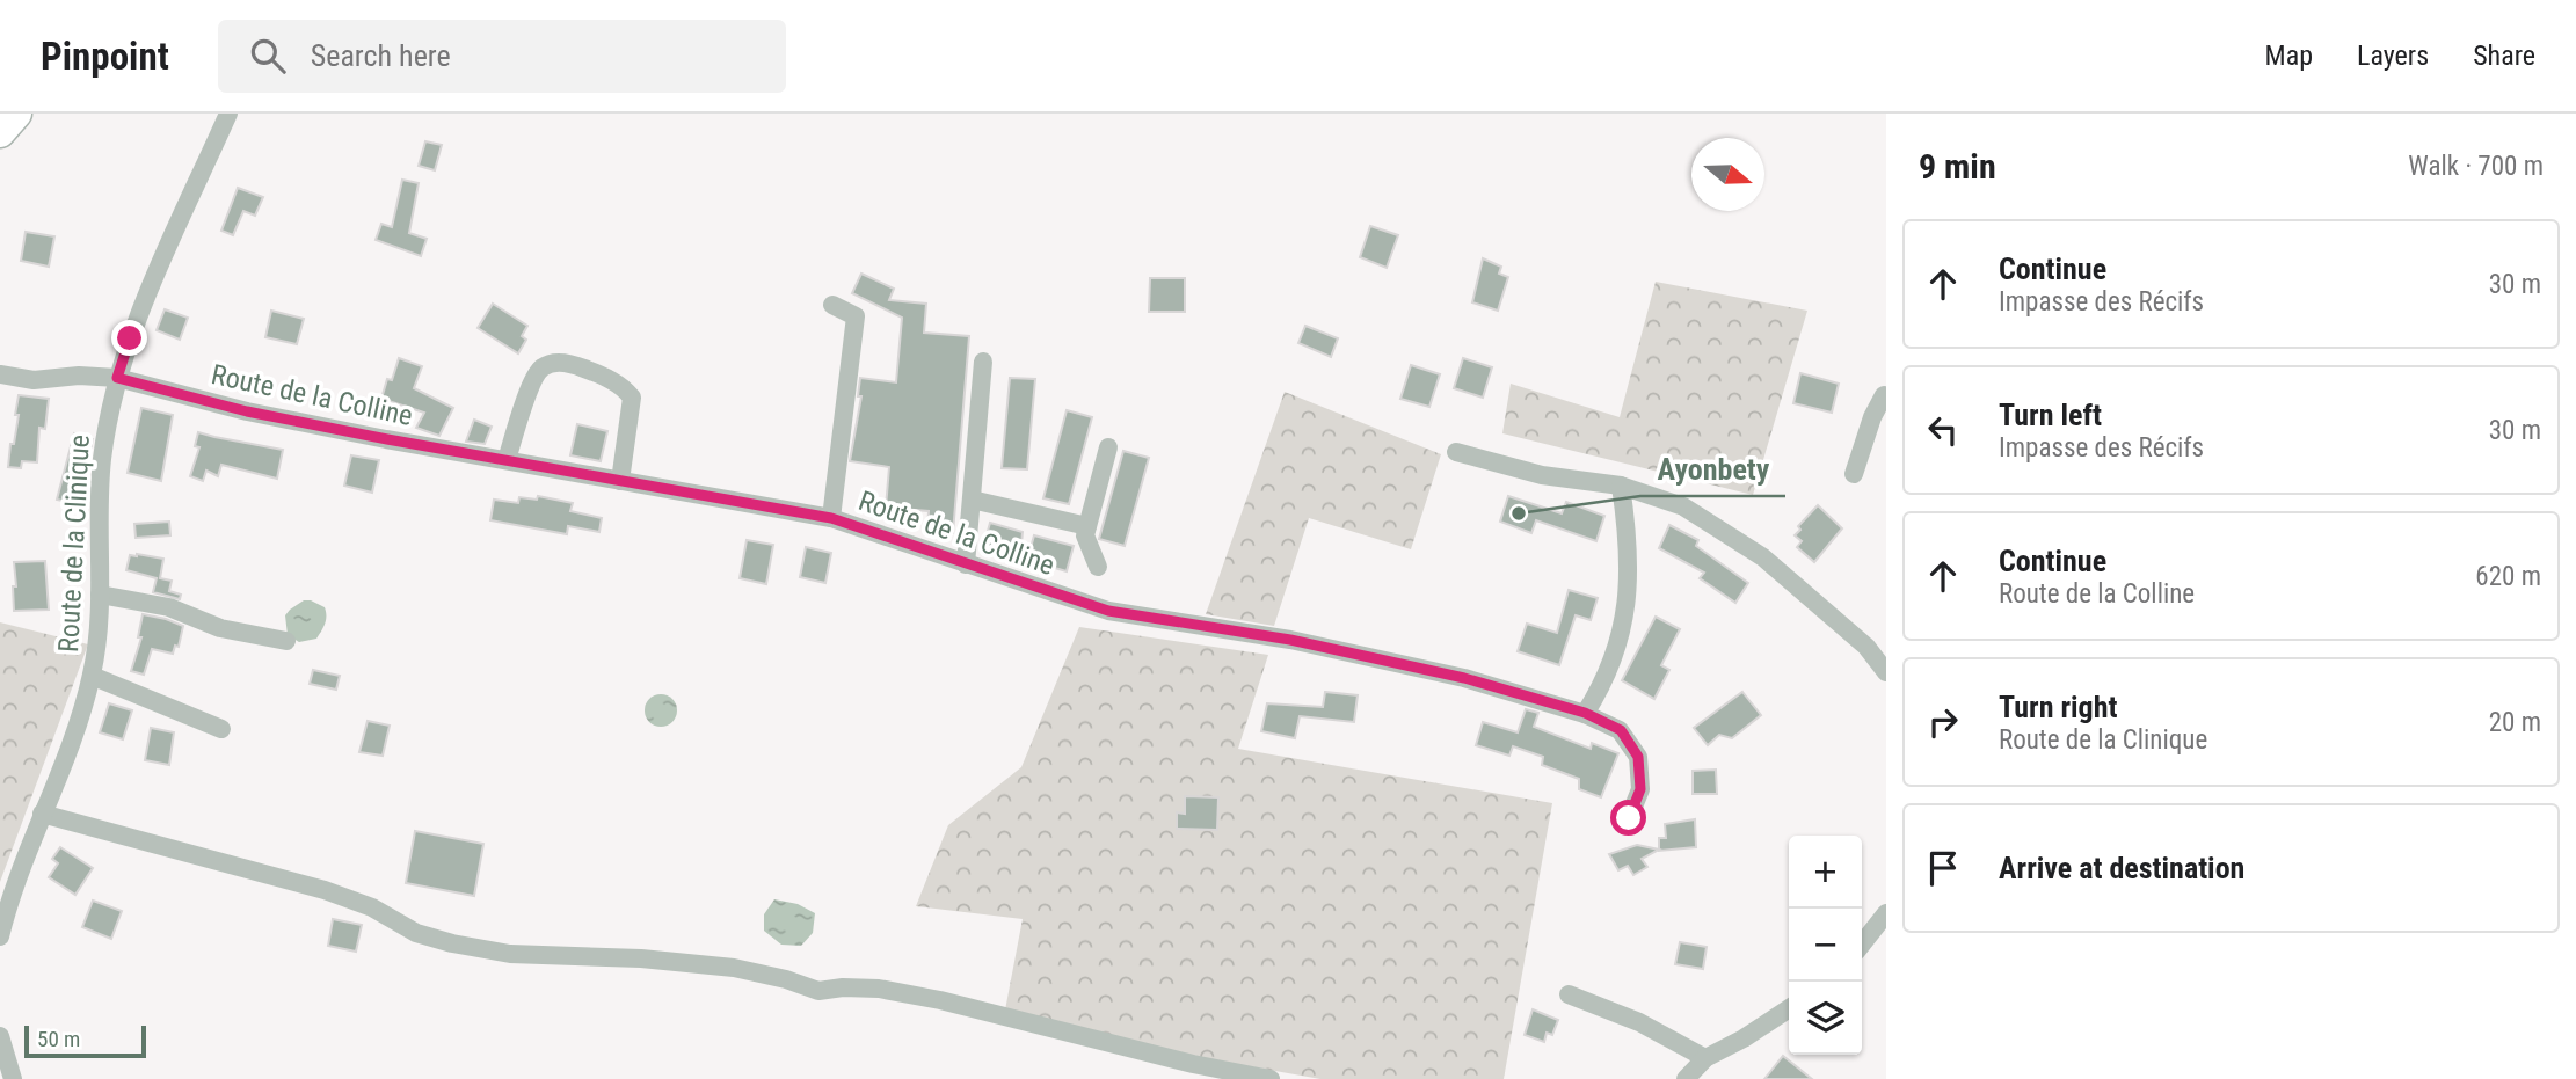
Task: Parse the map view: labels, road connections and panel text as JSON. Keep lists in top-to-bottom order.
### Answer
{
  "streets": {
    "street": ["Route de la Colline", "Route de la Clinique"]
  },
  "crossings": [
    ["Route de la Colline", "Route de la Clinique"]
  ],
  "places": ["Ayonbety"],
  "scale_bar": "50 m",
  "north": "right",
  "page": {
    "header": "Pinpoint",
    "search": "Search here",
    "nav": ["Map", "Layers", "Share"],
    "heading": ["9 min", "Walk · 700 m"],
    "list": [
      ["Continue", "Impasse des Récifs", "30 m"],
      ["Turn left", "Impasse des Récifs", "30 m"],
      ["Continue", "Route de la Colline", "620 m"],
      ["Turn right", "Route de la Clinique", "20 m"],
      "Arrive at destination"
    ],
    "map_buttons": ["+", "−"],
    "scale": "50 m"
  }
}
